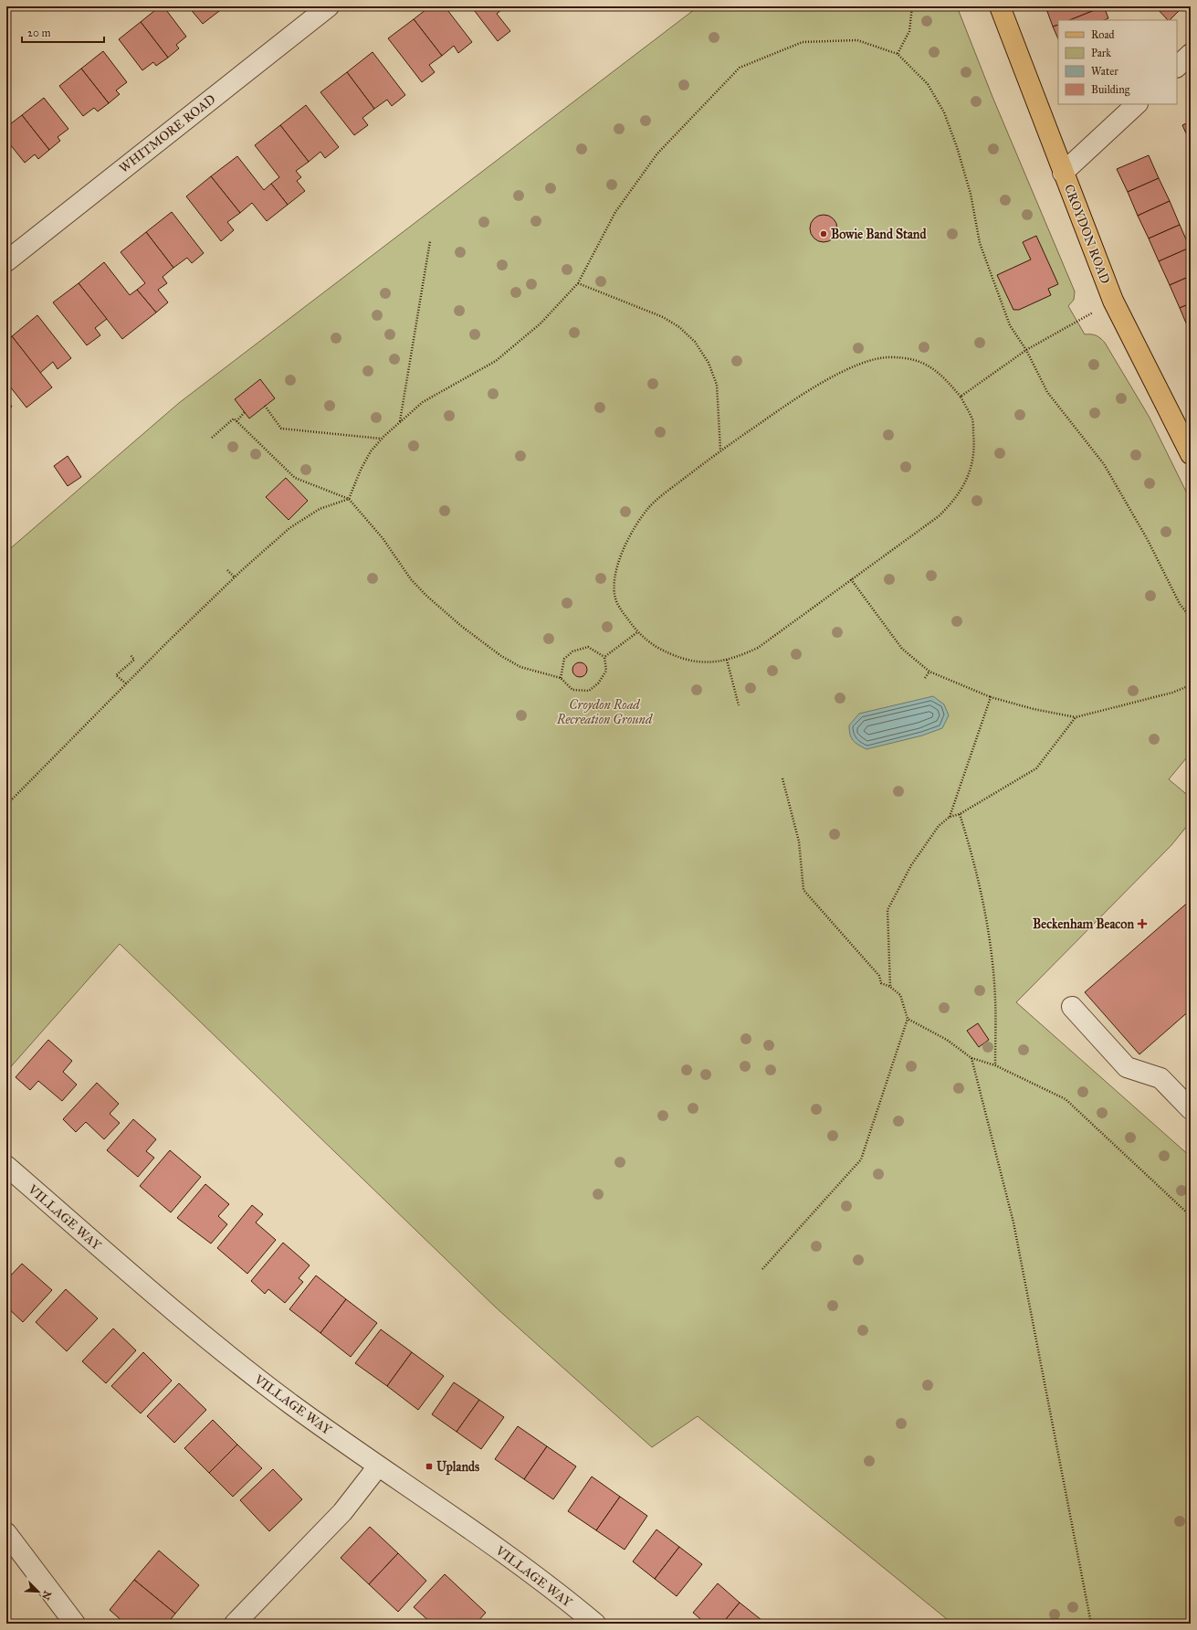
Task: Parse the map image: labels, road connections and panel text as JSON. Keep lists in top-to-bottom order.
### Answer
{
  "streets": {
    "main road": ["CROYDON ROAD"],
    "street": ["WHITMORE ROAD", "VILLAGE WAY"]
  },
  "parks": ["Croydon Road Recreation Ground"],
  "places": {
    "other": ["Bowie Band Stand"],
    "health": ["Beckenham Beacon"],
    "transit": ["Uplands"]
  },
  "legend": [
    "Road",
    "Park",
    "Water",
    "Building"
  ],
  "scale_bar": "20 m",
  "north": "bottom right"
}
